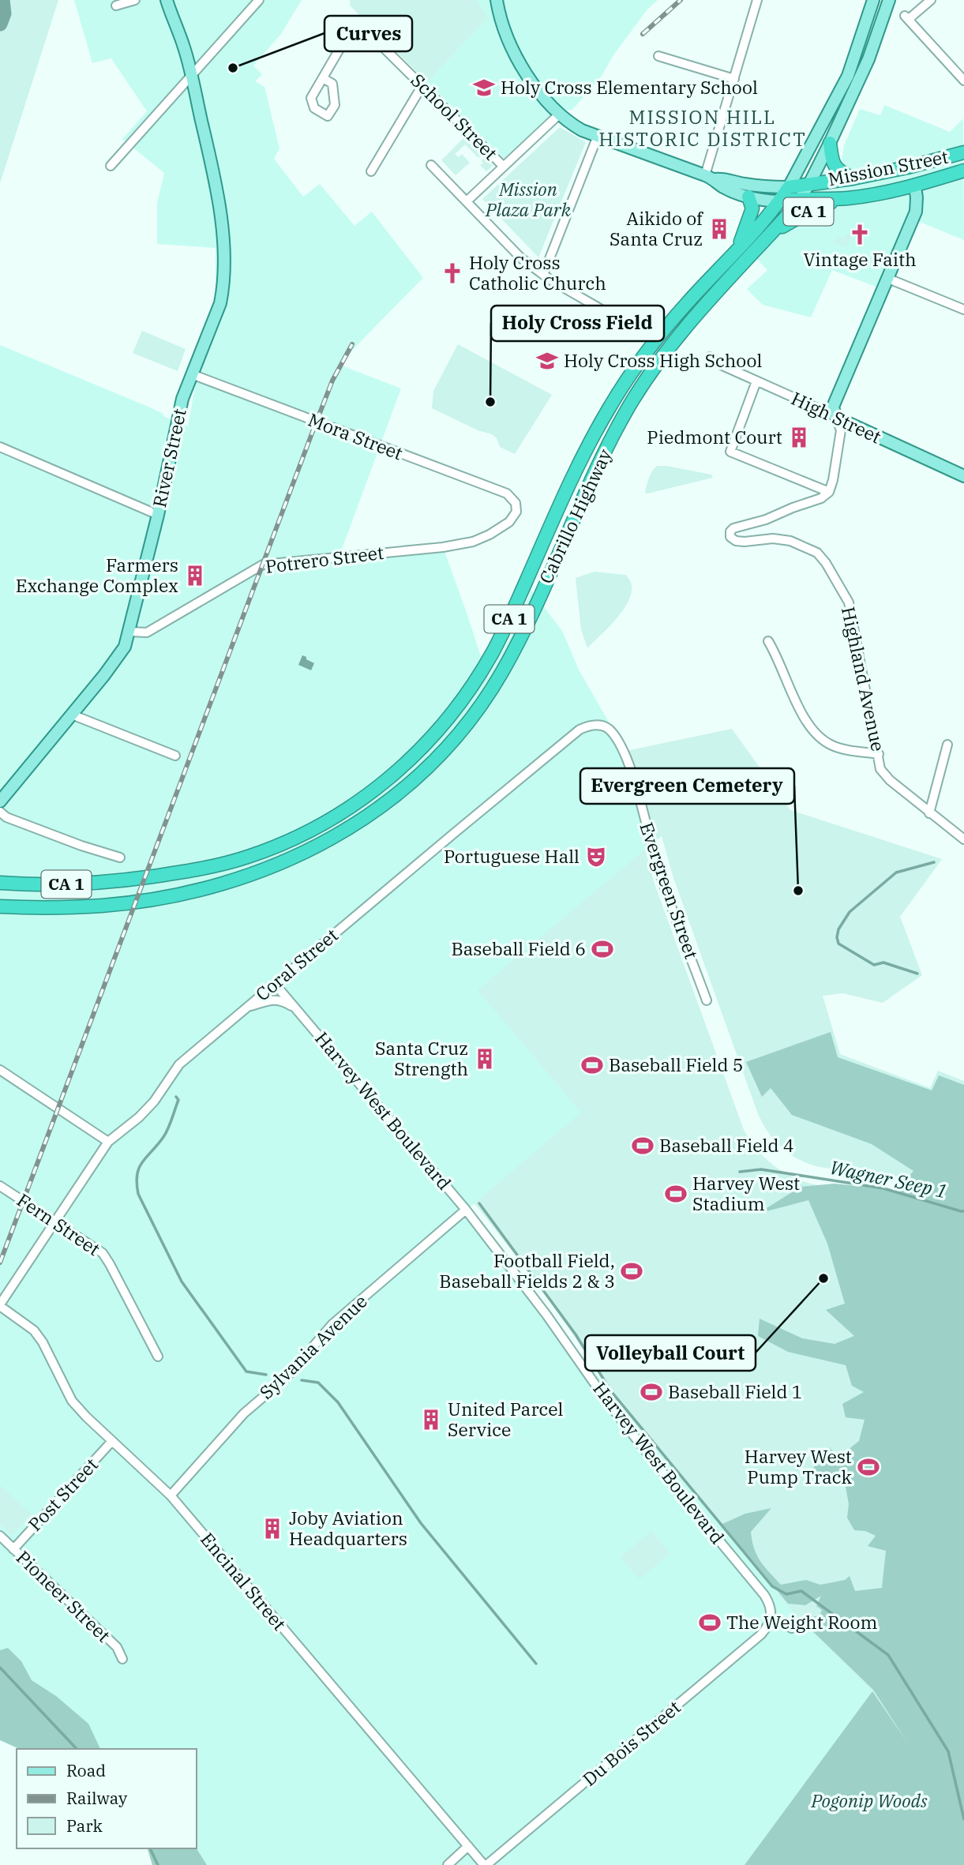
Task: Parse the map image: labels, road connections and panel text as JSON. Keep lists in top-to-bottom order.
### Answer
{
  "streets": {
    "highway": ["Mission Street", "CA 1", "Cabrillo Highway"],
    "main road": ["High Street", "River Street"],
    "street": [
      "School Street",
      "Mora Street",
      "Potrero Street",
      "Highland Avenue",
      "Evergreen Street",
      "Coral Street",
      "Harvey West Boulevard",
      "Fern Street",
      "Sylvania Avenue",
      "Post Street",
      "Encinal Street",
      "Pioneer Street",
      "Du Bois Street"
    ]
  },
  "crossings": [
    ["Mission Street", "CA 1"],
    ["Mission Street", "Cabrillo Highway"],
    ["CA 1", "Cabrillo Highway"],
    ["Mora Street", "River Street"],
    ["Mora Street", "Potrero Street"],
    ["River Street", "Potrero Street"],
    ["Evergreen Street", "Coral Street"],
    ["Coral Street", "Harvey West Boulevard"],
    ["Coral Street", "Fern Street"],
    ["Coral Street", "Encinal Street"],
    ["Harvey West Boulevard", "Sylvania Avenue"],
    ["Harvey West Boulevard", "Du Bois Street"],
    ["Sylvania Avenue", "Encinal Street"],
    ["Post Street", "Encinal Street"],
    ["Post Street", "Pioneer Street"],
    ["Encinal Street", "Du Bois Street"]
  ],
  "districts": ["MISSION HILL HISTORIC DISTRICT"],
  "water": ["Wagner Seep 1"],
  "parks": ["Mission Plaza Park", "Pogonip Woods"],
  "places": {
    "other": [
      "Curves",
      "Holy Cross Field",
      "Evergreen Cemetery",
      "Volleyball Court"
    ],
    "school or university": ["Holy Cross Elementary School", "Holy Cross High School"],
    "building": [
      "Aikido of Santa Cruz",
      "Piedmont Court",
      "Farmers Exchange Complex",
      "Santa Cruz Strength",
      "United Parcel Service",
      "Joby Aviation Headquarters"
    ],
    "church": ["Vintage Faith", "Holy Cross Catholic Church"],
    "theatre": ["Portuguese Hall"],
    "sports": [
      "Baseball Field 6",
      "Baseball Field 5",
      "Baseball Field 4",
      "Harvey West Stadium",
      "Football Field, Baseball Fields 2 & 3",
      "Baseball Field 1",
      "Harvey West Pump Track",
      "The Weight Room"
    ]
  },
  "legend": ["Road", "Railway", "Park"]
}
